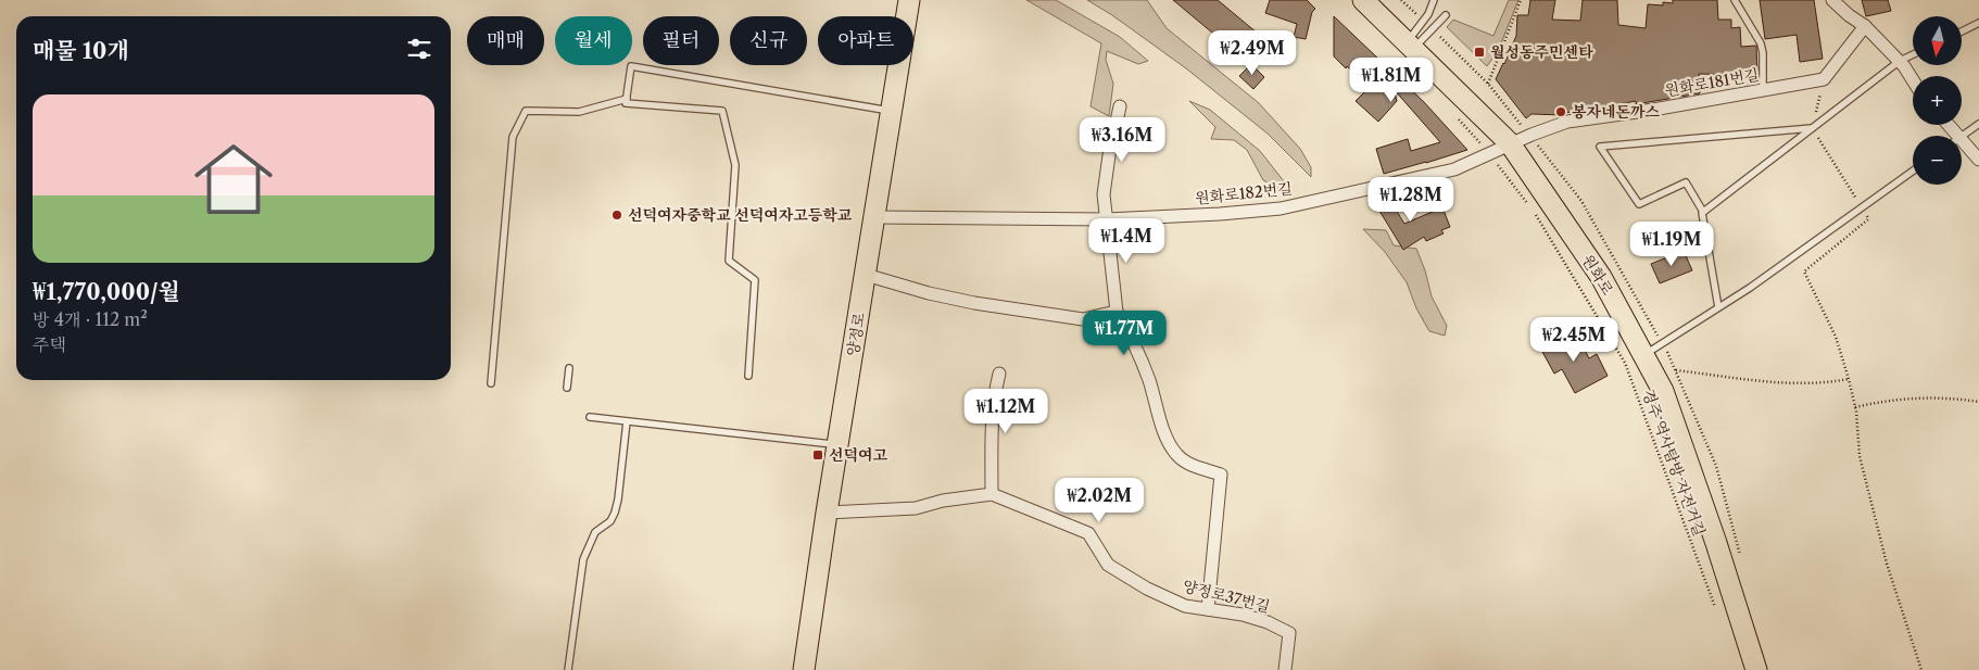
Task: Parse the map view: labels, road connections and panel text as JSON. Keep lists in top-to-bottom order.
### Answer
{
  "streets": {
    "main road": ["원화로", "양정로"],
    "street": ["원화로181번길", "원화로182번길", "양정로37번길"],
    "path": ["경주 역사탐방 자전거길"]
  },
  "crossings": [
    ["원화로181번길", "원화로182번길"],
    ["원화로181번길", "원화로"],
    ["원화로182번길", "원화로"],
    ["원화로182번길", "양정로"],
    ["원화로182번길", "경주 역사탐방 자전거길"]
  ],
  "places": {
    "transit": ["월성동주민센타", "선덕여고"],
    "other": ["봉자네돈까스", "선덕여자중학교 선덕여자고등학교"]
  },
  "north": "bottom",
  "page": {
    "map_buttons": ["+", "−"],
    "chip": [
      "매매",
      "월세",
      "필터",
      "신규",
      "아파트"
    ],
    "heading": "매물 10개",
    "price": [
      "₩2.49M",
      "₩1.81M",
      "₩3.16M",
      "₩1.28M",
      "₩1.4M",
      "₩1.19M",
      "₩1.77M",
      "₩2.45M",
      "₩1.12M",
      "₩2.02M"
    ],
    "list": [
      {
        "name": "₩1,770,000/월",
        "note": "방 4개 · 112 m² · 주택"
      }
    ]
  }
}
